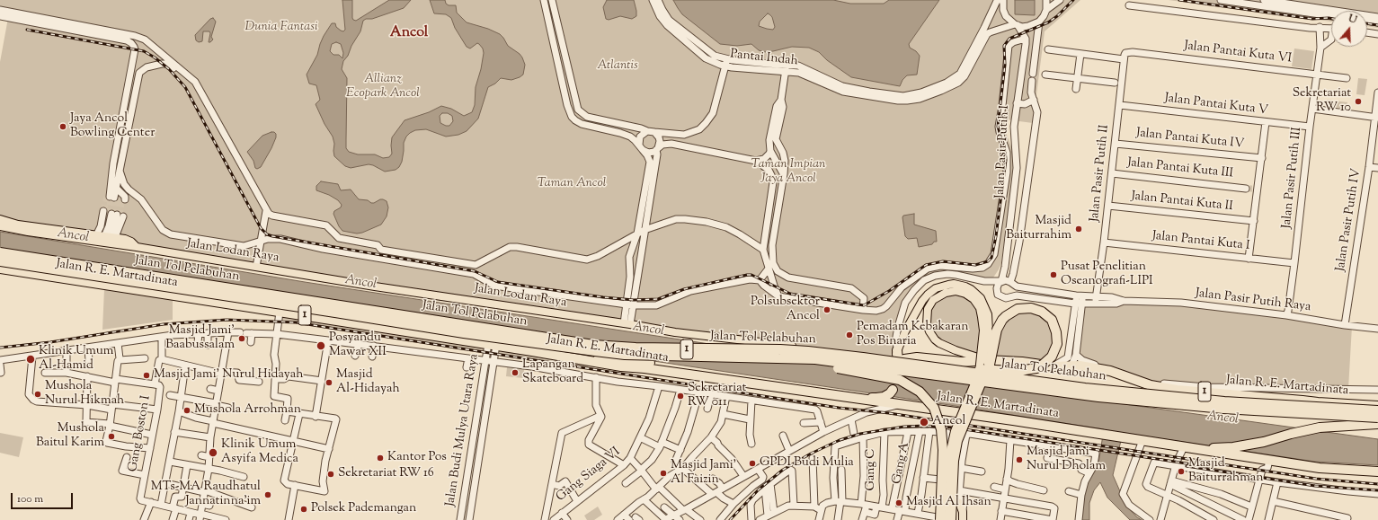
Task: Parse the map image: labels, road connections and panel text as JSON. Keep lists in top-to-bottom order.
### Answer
{
  "streets": {
    "highway": ["Jalan Tol Pelabuhan", "Jalan R. E. Martadinata", "1"],
    "main road": ["Jalan Lodan Raya"],
    "street": [
      "Jalan Pantai Kuta VI",
      "Pantai Indah",
      "Jalan Pantai Kuta V",
      "Jalan Pantai Kuta IV",
      "Jalan Pasir Putih I",
      "Jalan Pantai Kuta III",
      "Jalan Pasir Putih II",
      "Jalan Pasir Putih III",
      "Jalan Pantai Kuta II",
      "Jalan Pasir Putih IV",
      "Jalan Pantai Kuta I",
      "Jalan Pasir Putih Raya",
      "Jalan Budi Mulya Utara Raya",
      "Gang Boston I",
      "Gang A",
      "Gang C",
      "Gang Siaga VI"
    ]
  },
  "crossings": [
    ["Jalan Pantai Kuta VI", "Jalan Pasir Putih II"],
    ["Jalan Pantai Kuta VI", "Jalan Pasir Putih III"],
    ["Pantai Indah", "Jalan Pasir Putih I"],
    ["Jalan Pantai Kuta V", "Jalan Pasir Putih II"],
    ["Jalan Pantai Kuta V", "Jalan Pasir Putih III"],
    ["Jalan Pantai Kuta IV", "Jalan Pasir Putih II"],
    ["Jalan Pasir Putih I", "Jalan Pasir Putih Raya"],
    ["Jalan Pantai Kuta III", "Jalan Pasir Putih II"],
    ["Jalan Pasir Putih II", "Jalan Pantai Kuta II"],
    ["Jalan Pasir Putih II", "Jalan Pantai Kuta I"],
    ["Jalan Pasir Putih II", "Jalan Pasir Putih Raya"],
    ["Jalan Pasir Putih III", "Jalan Pantai Kuta I"],
    ["Jalan Pasir Putih III", "Jalan Pasir Putih Raya"],
    ["Jalan Pasir Putih IV", "Jalan Pasir Putih Raya"],
    ["Jalan Lodan Raya", "Jalan Pasir Putih Raya"],
    ["Jalan Tol Pelabuhan", "Jalan R. E. Martadinata"],
    ["Jalan R. E. Martadinata", "Jalan Budi Mulya Utara Raya"]
  ],
  "districts": ["Ancol"],
  "water": ["Ancol"],
  "parks": [
    "Dunia Fantasi",
    "Atlantis",
    "Allianz Ecopark Ancol",
    "Taman Impian Jaya Ancol",
    "Taman Ancol"
  ],
  "places": [
    "Sekretariat RW 10",
    "Jaya Ancol Bowling Center",
    "Masjid Baiturrahim",
    "Pusat Penelitian Oseanografi-LIPI",
    "Polsubsektor Ancol",
    "Pemadam Kebakaran Pos Binaria",
    "Masjid Jami' Baabussalam",
    "Posyandu Mawar XII",
    "Klinik Umum Al-Hamid",
    "Lapangan Skateboard",
    "Masjid Jami' Nurul Hidayah",
    "Masjid Al-Hidayah",
    "Mushola Nurul Hikmah",
    "Sekretariat RW 011",
    "Mushola Arrohman",
    "Ancol",
    "Mushola Baitul Karim",
    "Klinik Umum Asyifa Medica",
    "Kantor Pos",
    "Masjid Jami Nurul Dholam",
    "GPDI Budi Mulia",
    "Masjid Baiturrahman",
    "Masjid Jami' Al Faizin",
    "Sekretariat RW 16",
    "MTs-MA Raudhatul Jannatinna'im",
    "Masjid Al Ihsan",
    "Polsek Pademangan"
  ],
  "scale_bar": "100 m",
  "north": "top"
}
